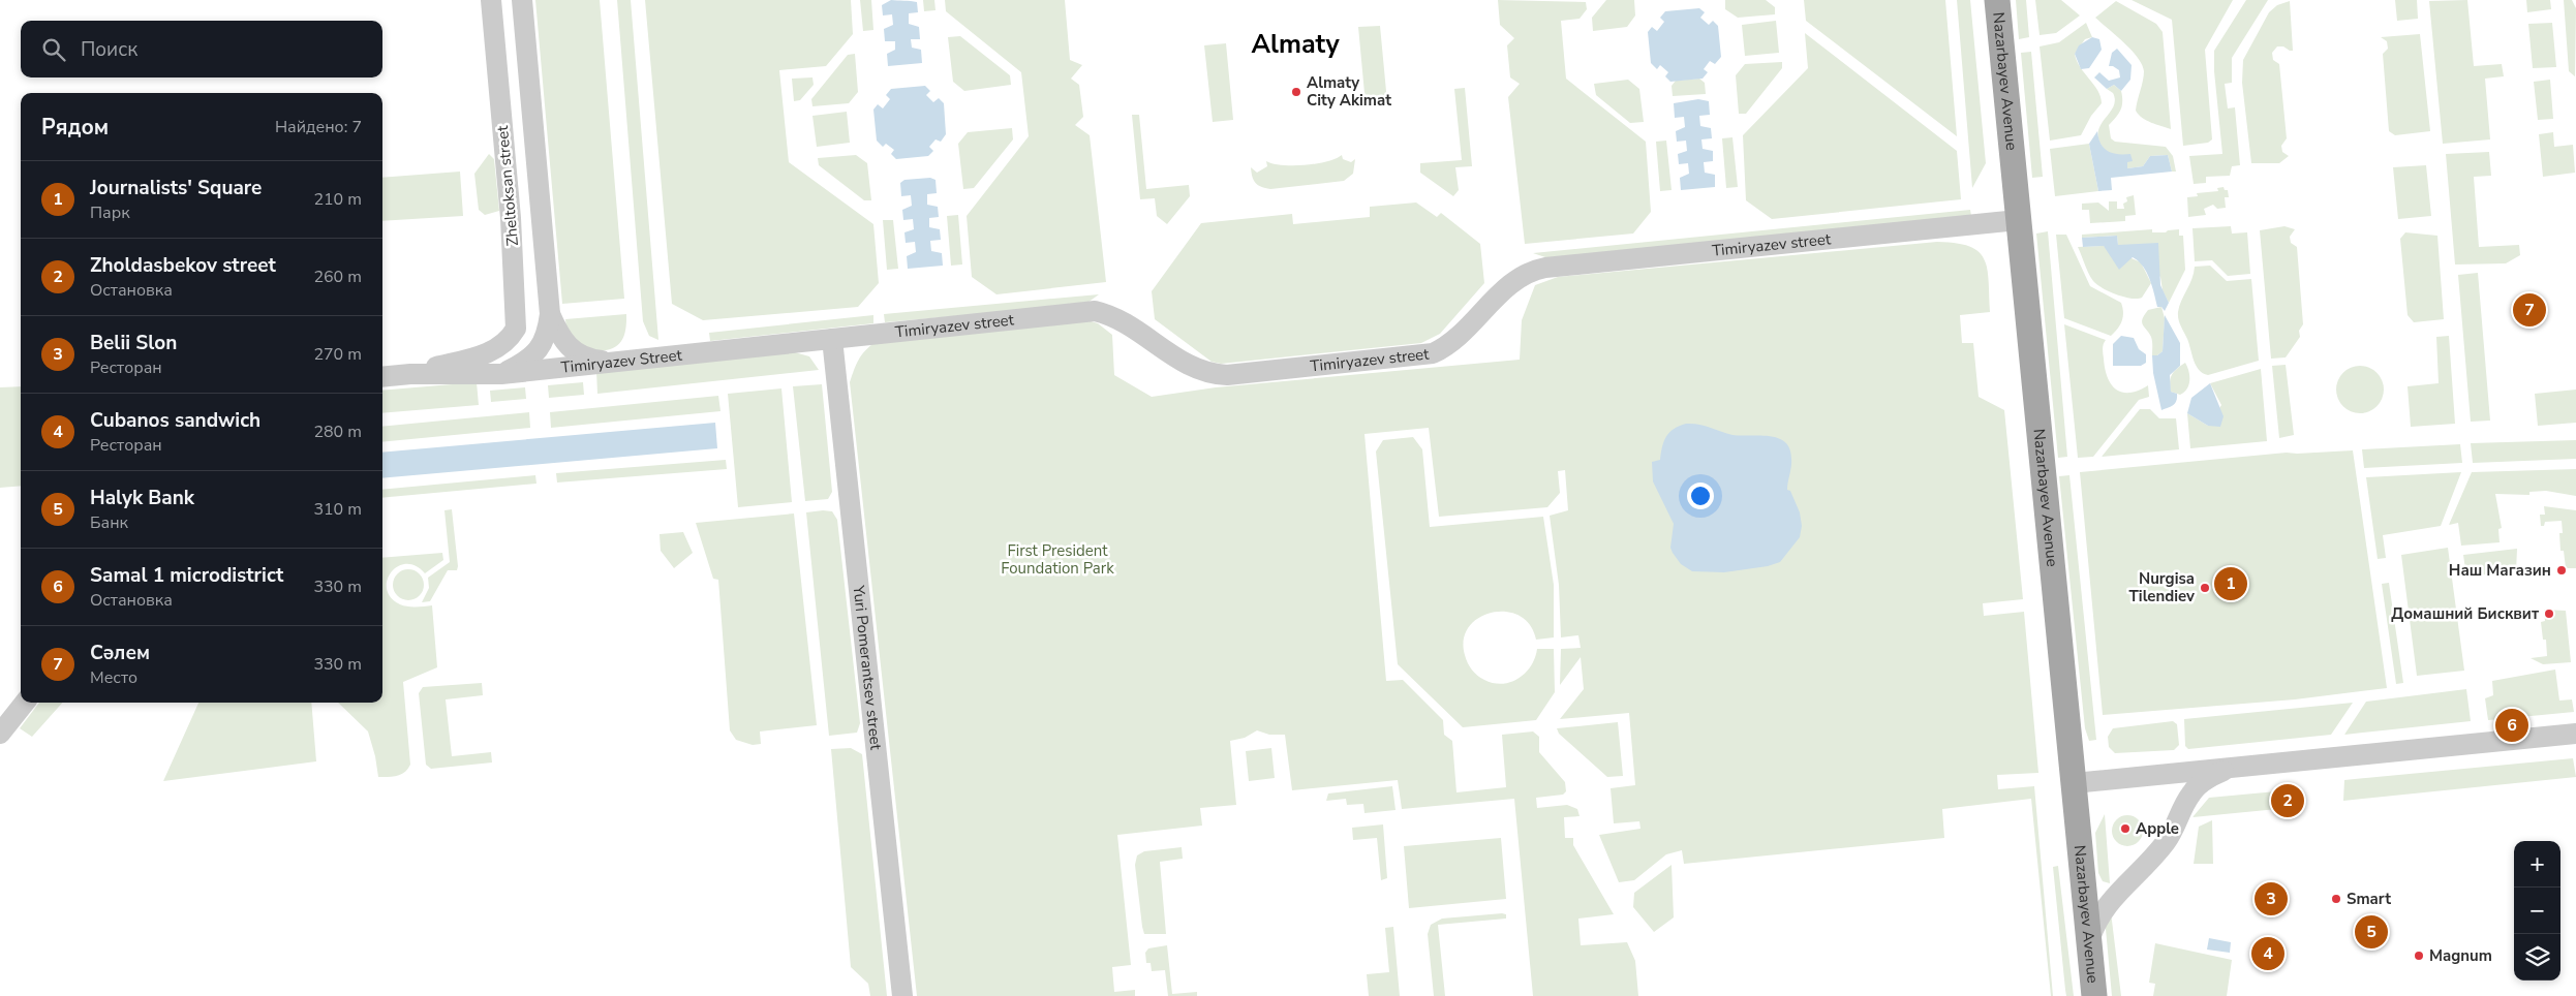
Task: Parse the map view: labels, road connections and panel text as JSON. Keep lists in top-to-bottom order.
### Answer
{
  "streets": {
    "main road": ["Nazarbayev Avenue"],
    "street": [
      "Zheltoksan street",
      "Timiryazev street",
      "Timiryazev Street",
      "Yuri Pomerantsev street"
    ]
  },
  "crossings": [
    ["Nazarbayev Avenue", "Timiryazev street"],
    ["Zheltoksan street", "Timiryazev Street"],
    ["Timiryazev street", "Timiryazev Street"],
    ["Timiryazev street", "Yuri Pomerantsev street"],
    ["Timiryazev Street", "Yuri Pomerantsev street"]
  ],
  "districts": ["Almaty"],
  "parks": ["First President Foundation Park"],
  "places": [
    "Almaty City Akimat",
    "Наш Магазин",
    "Nurgisa Tilendiev",
    "Домашний Бисквит",
    "Apple",
    "Smart",
    "Magnum"
  ],
  "page": {
    "search": "Поиск",
    "heading": ["Рядом", "Найдено: 7"],
    "list": [
      {
        "mark": "1",
        "name": "Journalists' Square",
        "note": "Парк",
        "value": "210 m"
      },
      {
        "mark": "2",
        "name": "Zholdasbekov street",
        "note": "Остановка",
        "value": "260 m"
      },
      {
        "mark": "3",
        "name": "Belii Slon",
        "note": "Ресторан",
        "value": "270 m"
      },
      {
        "mark": "4",
        "name": "Cubanos sandwich",
        "note": "Ресторан",
        "value": "280 m"
      },
      {
        "mark": "5",
        "name": "Halyk Bank",
        "note": "Банк",
        "value": "310 m"
      },
      {
        "mark": "6",
        "name": "Samal 1 microdistrict",
        "note": "Остановка",
        "value": "330 m"
      },
      {
        "mark": "7",
        "name": "Сәлем",
        "note": "Место",
        "value": "330 m"
      }
    ],
    "pins": [
      "7",
      "1",
      "6",
      "2",
      "3",
      "5",
      "4"
    ],
    "map_buttons": ["+", "−"]
  }
}
